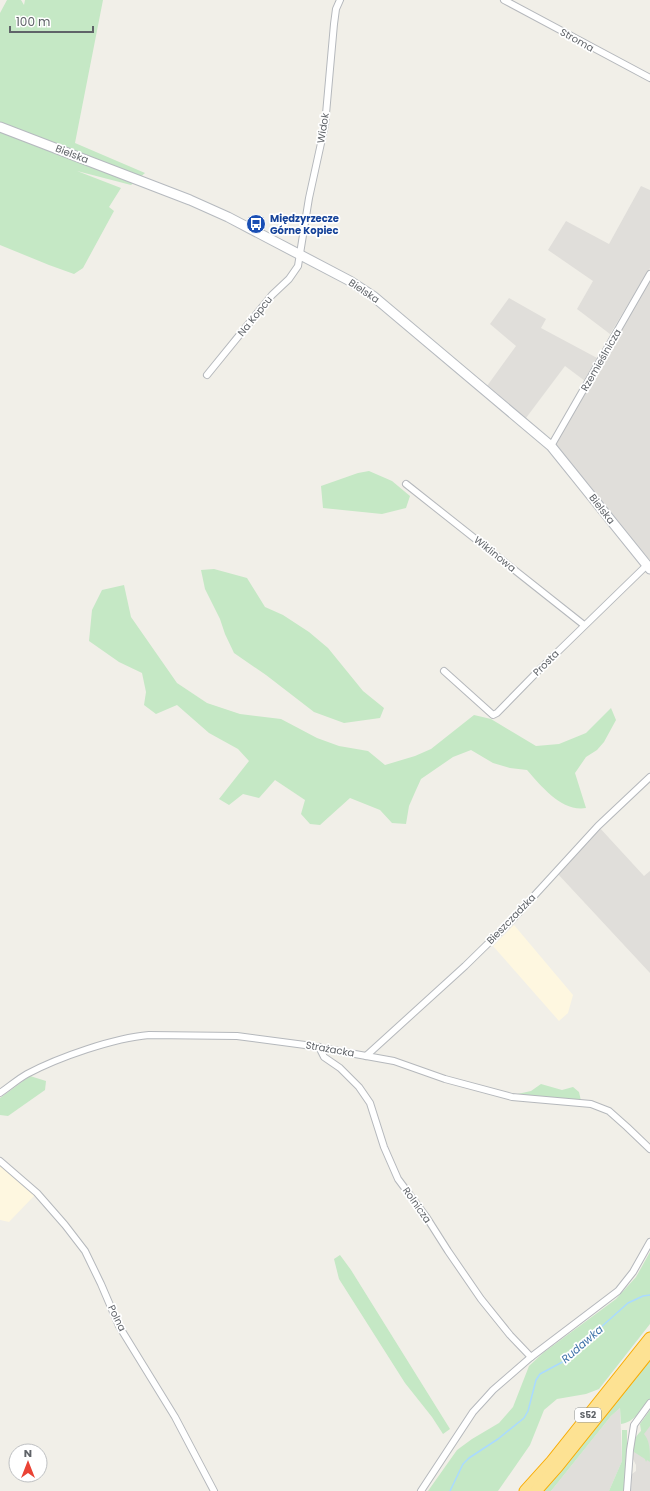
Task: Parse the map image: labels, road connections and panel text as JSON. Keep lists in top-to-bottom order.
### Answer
{
  "streets": {
    "highway": ["S52"],
    "street": [
      "Stroma",
      "Widok",
      "Bielska",
      "Na Kopcu",
      "Rzemieślnicza",
      "Wiklinowa",
      "Prosta",
      "Bieszczadzka",
      "Strażacka",
      "Rolnicza",
      "Polna"
    ]
  },
  "crossings": [
    ["Widok", "Bielska"],
    ["Widok", "Na Kopcu"],
    ["Bielska", "Na Kopcu"],
    ["Bielska", "Rzemieślnicza"],
    ["Bielska", "Prosta"],
    ["Wiklinowa", "Prosta"],
    ["Bieszczadzka", "Strażacka"],
    ["Strażacka", "Rolnicza"]
  ],
  "water": ["Rudawka"],
  "places": {
    "bus stop": ["Międzyrzecze Górne Kopiec"]
  },
  "scale_bar": "100 m",
  "north": "top"
}
